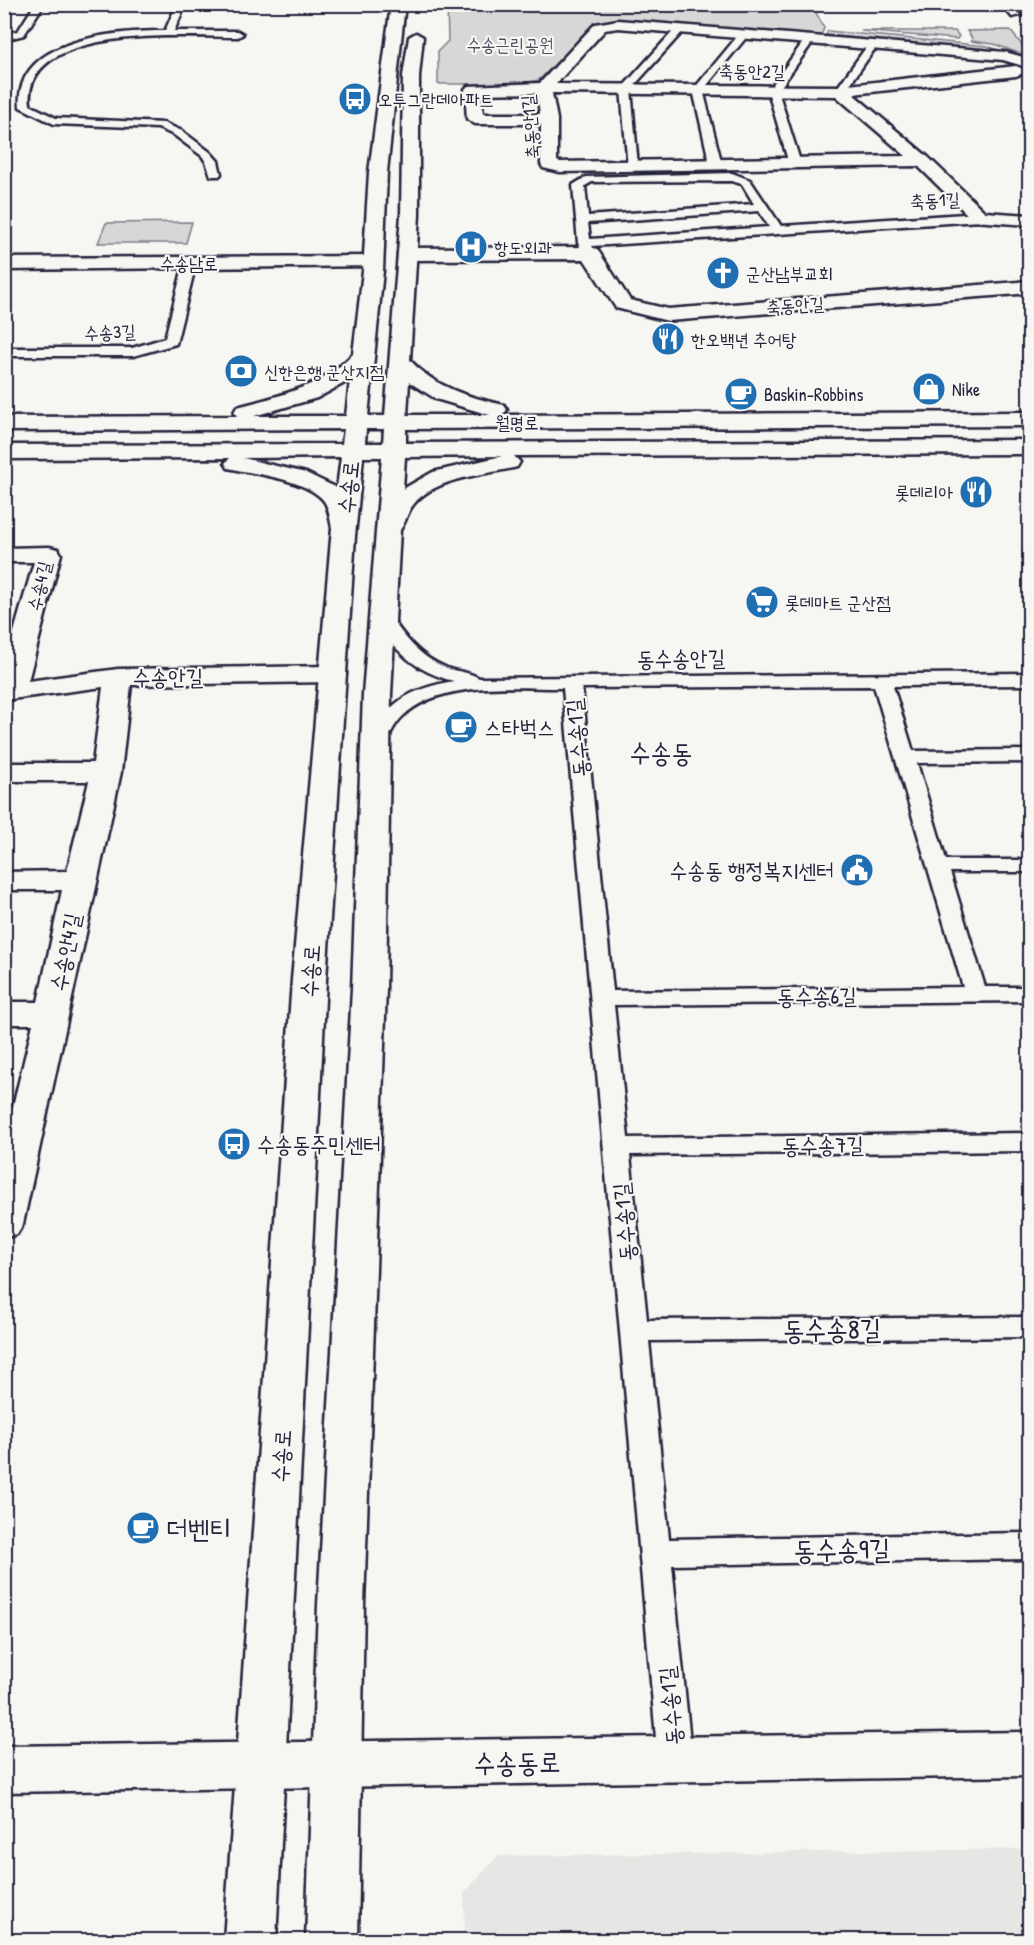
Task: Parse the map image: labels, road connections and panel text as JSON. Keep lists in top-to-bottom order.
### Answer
{
  "streets": {
    "street": [
      "축동안2길",
      "축동안1길",
      "축동1길",
      "수송남로",
      "축동안길",
      "월명로",
      "수송로",
      "수송4길",
      "수송안길",
      "수송안4길",
      "수송동로"
    ],
    "lane": [
      "수송3길",
      "동수송안길",
      "동수송1길",
      "동수송6길",
      "동수송7길",
      "동수송8길",
      "동수송9길"
    ]
  },
  "crossings": [
    ["축동안2길", "축동안1길"],
    ["축동안2길", "축동1길"],
    ["축동안1길", "축동1길"],
    ["수송남로", "수송3길"],
    ["수송남로", "수송로"],
    ["월명로", "수송로"],
    ["수송로", "수송안길"],
    ["수송로", "수송동로"],
    ["수송4길", "수송안길"],
    ["동수송안길", "동수송1길"],
    ["수송안길", "수송안4길"],
    ["동수송1길", "동수송6길"],
    ["동수송1길", "동수송7길"],
    ["동수송1길", "동수송8길"],
    ["동수송1길", "동수송9길"],
    ["동수송1길", "수송동로"]
  ],
  "districts": ["수송동"],
  "parks": ["수송근린공원"],
  "places": {
    "bus stop": ["오투그란데아파트", "수송동주민센터"],
    "hospital": ["항도외과"],
    "church": ["군산남부교회"],
    "restaurant": ["한오백년 추어탕", "롯데리아"],
    "bank": ["신한은행 군산지점"],
    "shop": ["Nike"],
    "cafe": ["Baskin-Robbins", "스타벅스", "더벤티"],
    "supermarket": ["롯데마트 군산점"],
    "public building": ["수송동 행정복지센터"]
  }
}
